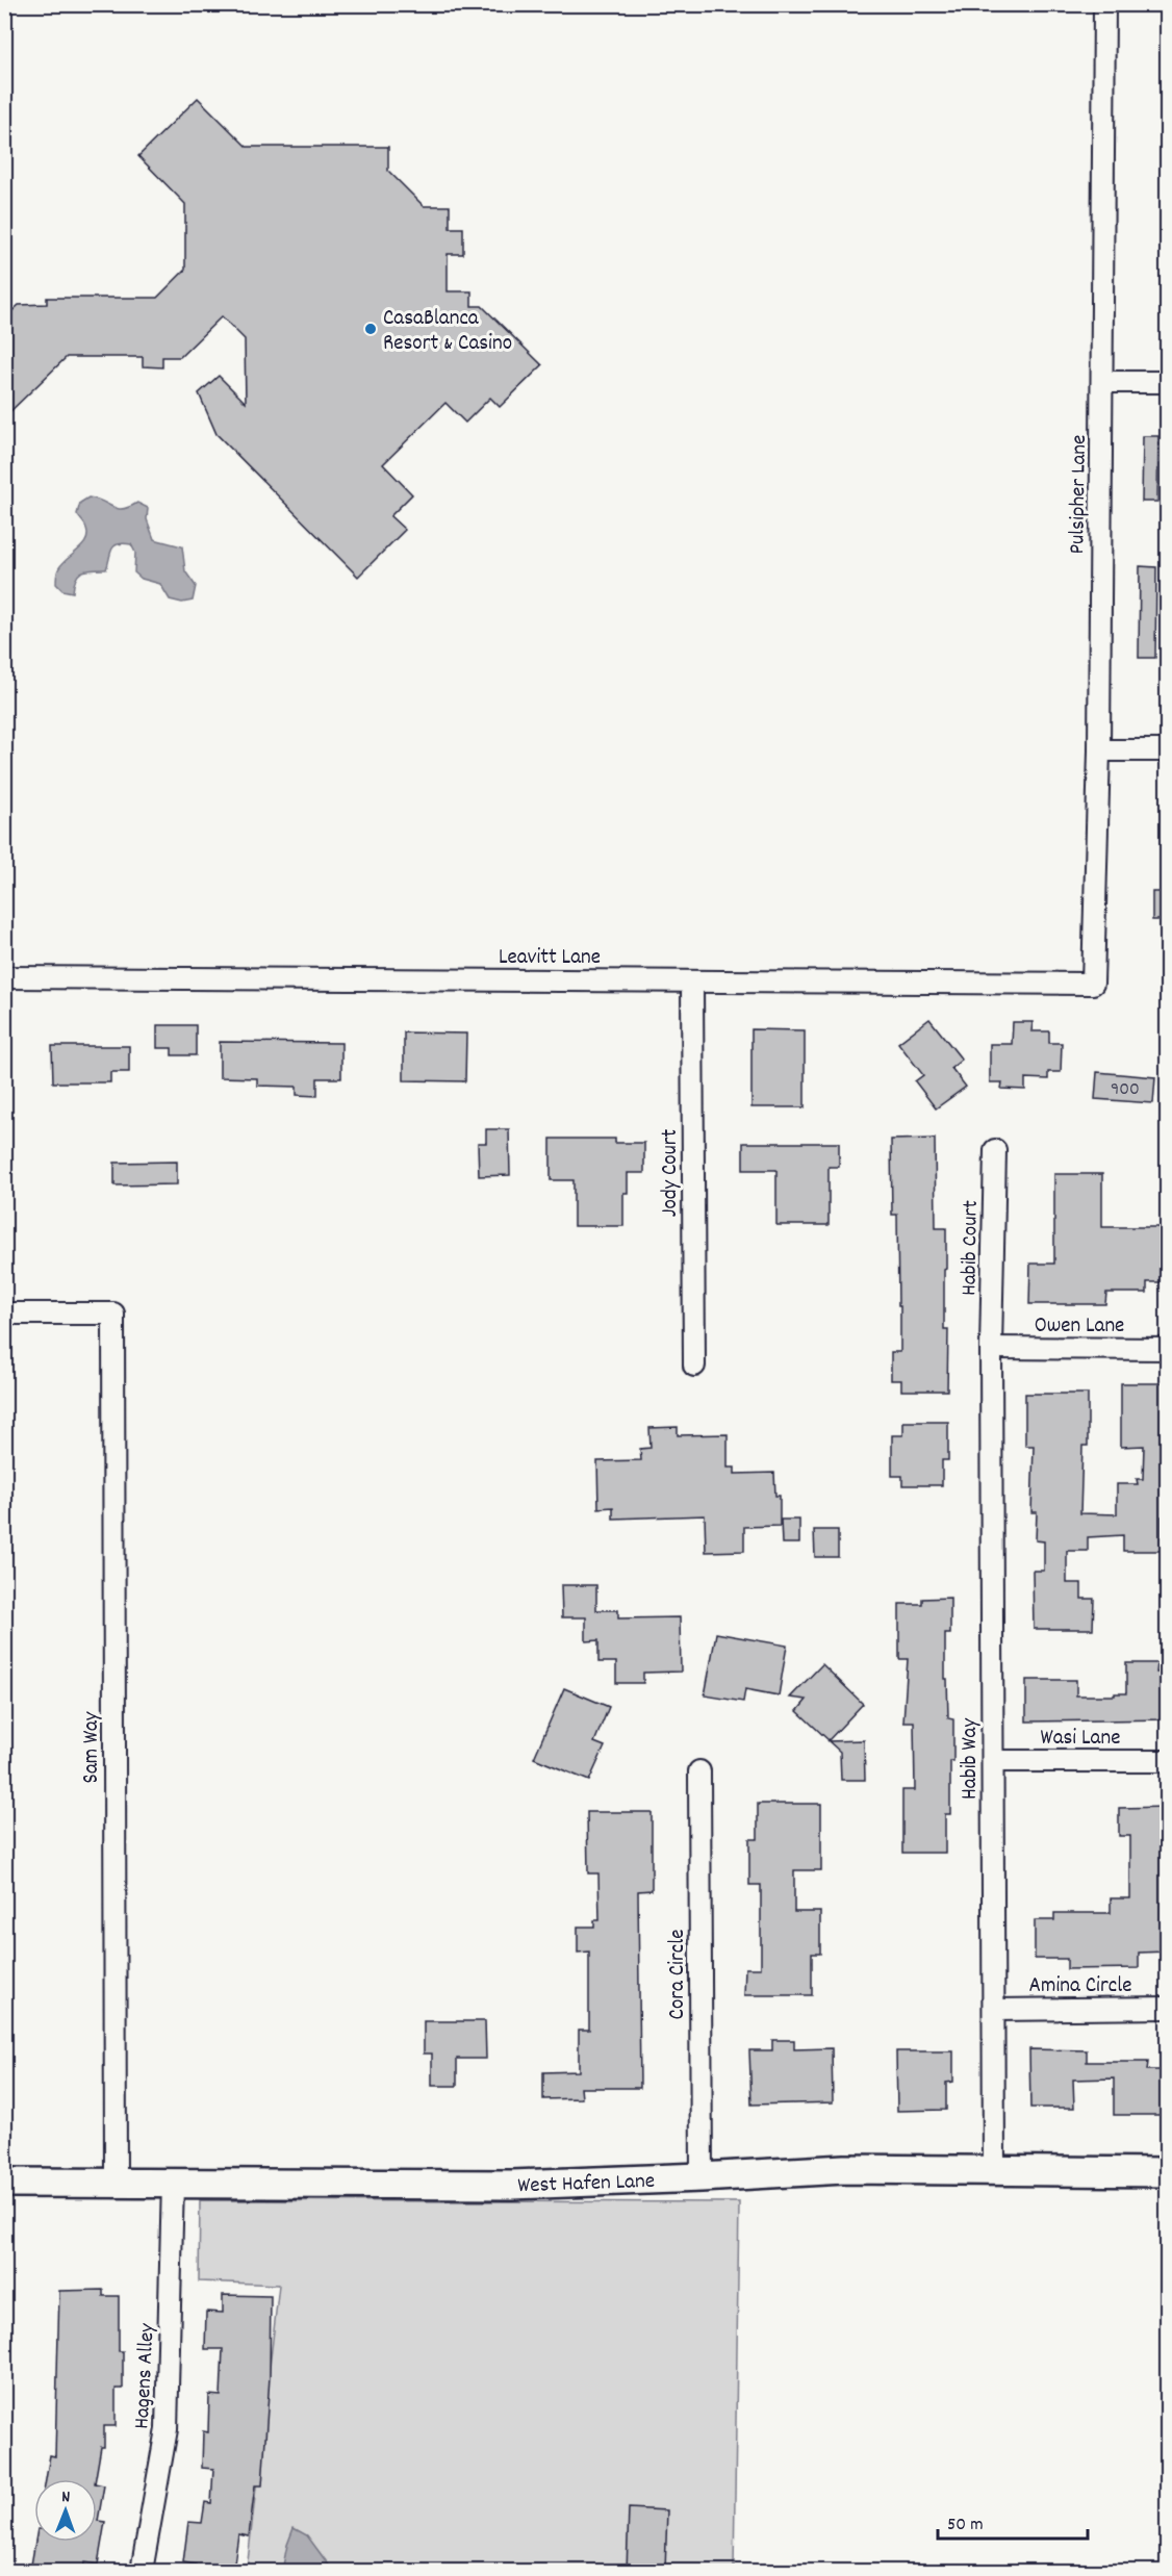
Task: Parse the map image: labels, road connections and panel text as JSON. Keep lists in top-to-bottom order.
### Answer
{
  "streets": {
    "main road": ["West Hafen Lane"],
    "street": [
      "Pulsipher Lane",
      "Leavitt Lane",
      "Jody Court",
      "Habib Court",
      "Owen Lane",
      "Wasi Lane",
      "Sam Way",
      "Habib Way",
      "Cora Circle",
      "Amina Circle",
      "Hagens Alley"
    ]
  },
  "crossings": [
    ["Pulsipher Lane", "Leavitt Lane"],
    ["Leavitt Lane", "Jody Court"],
    ["Habib Court", "Owen Lane"],
    ["Habib Court", "Habib Way"],
    ["Owen Lane", "Habib Way"],
    ["Wasi Lane", "Habib Way"],
    ["Sam Way", "West Hafen Lane"],
    ["Habib Way", "Amina Circle"],
    ["Habib Way", "West Hafen Lane"],
    ["Cora Circle", "West Hafen Lane"],
    ["West Hafen Lane", "Hagens Alley"]
  ],
  "places": ["CasaBlanca Resort & Casino"],
  "house_numbers": ["900"],
  "scale_bar": "50 m",
  "north": "top"
}
